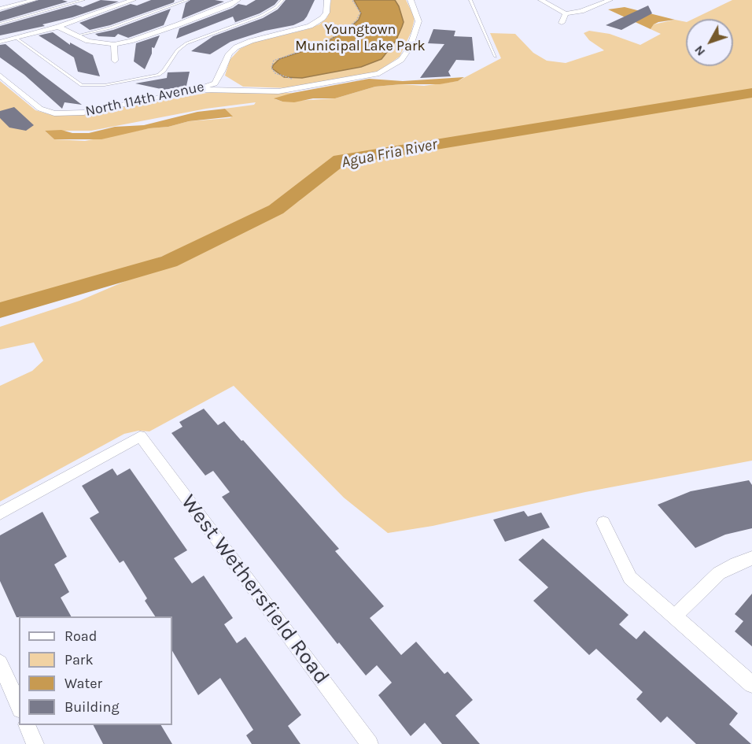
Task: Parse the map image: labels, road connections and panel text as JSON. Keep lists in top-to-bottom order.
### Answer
{
  "streets": {
    "street": ["North 114th Avenue", "West Wethersfield Road"]
  },
  "water": ["Agua Fria River"],
  "parks": ["Youngtown Municipal Lake Park"],
  "legend": [
    "Road",
    "Park",
    "Water",
    "Building"
  ],
  "north": "bottom left"
}
